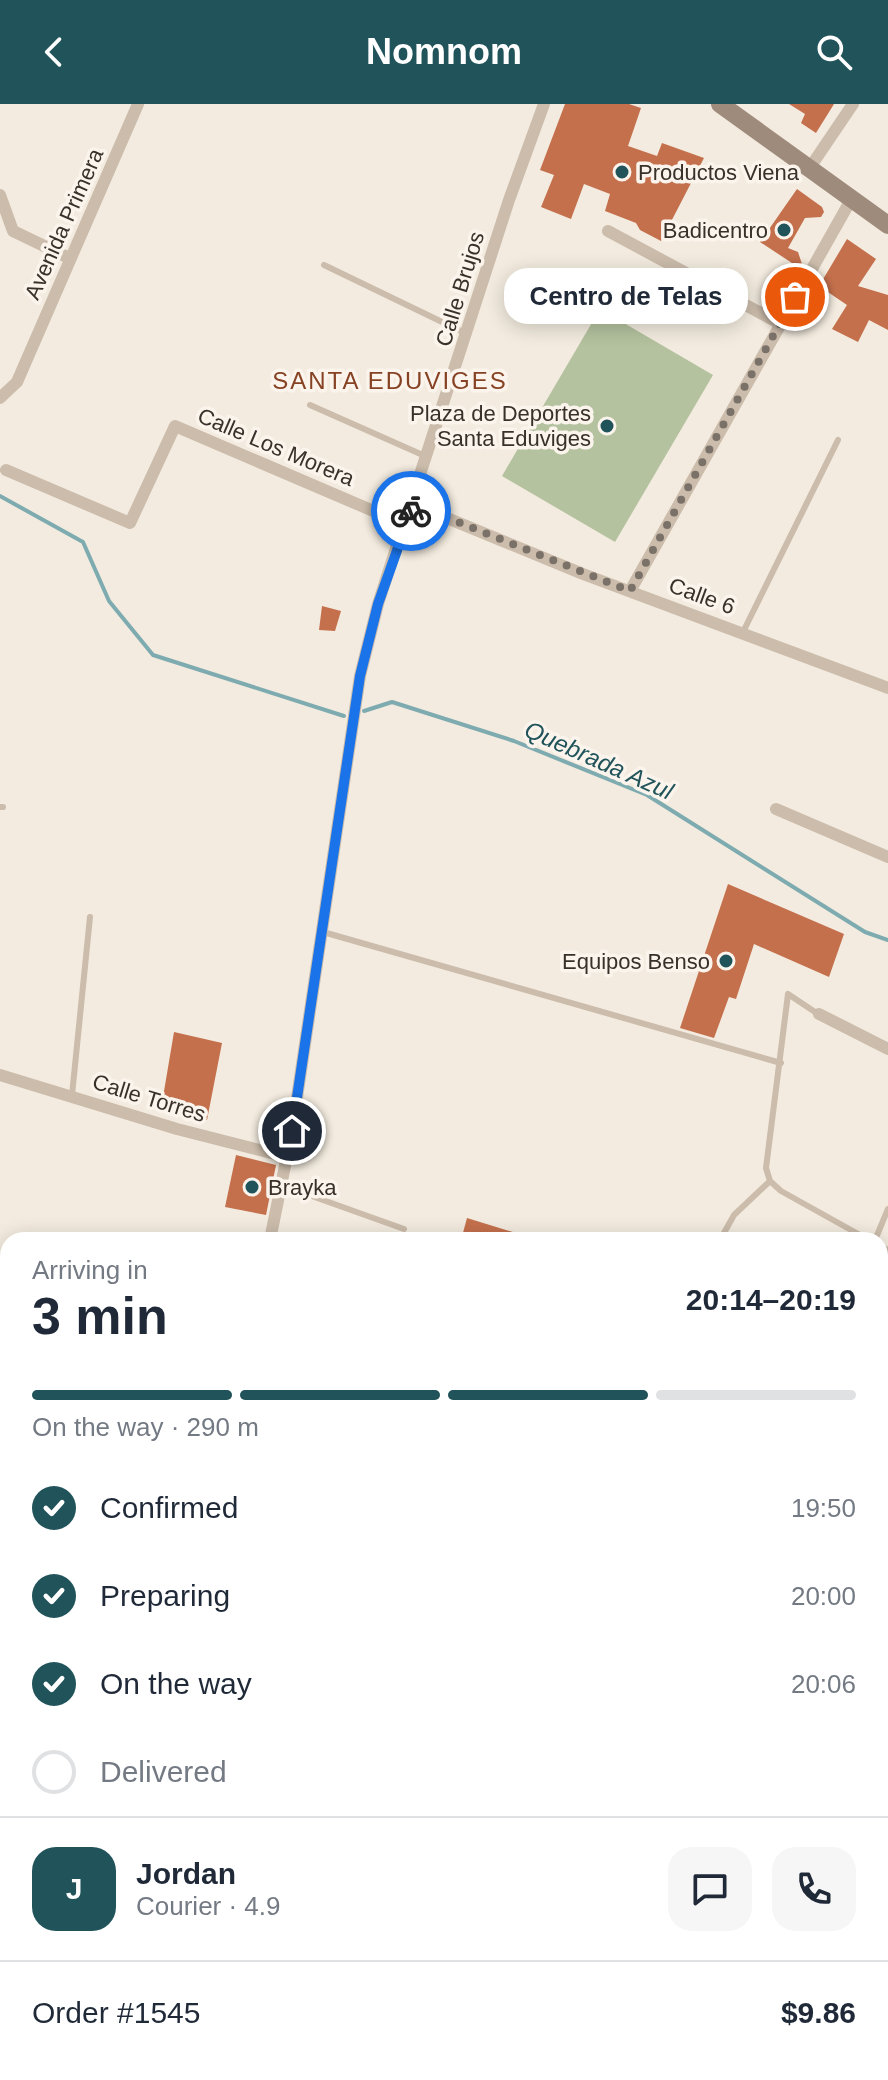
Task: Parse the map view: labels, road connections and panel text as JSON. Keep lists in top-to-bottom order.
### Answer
{
  "streets": {
    "street": [
      "Avenida Primera",
      "Calle Brujos",
      "Calle Los Morera",
      "Calle 6",
      "Calle Torres"
    ]
  },
  "crossings": [
    ["Calle Brujos", "Calle Los Morera"],
    ["Calle Brujos", "Calle 6"],
    ["Calle Brujos", "Calle Torres"]
  ],
  "districts": ["SANTA EDUVIGES"],
  "water": ["Quebrada Azul"],
  "places": [
    "Productos Viena",
    "Badicentro",
    "Centro de Telas",
    "Plaza de Deportes Santa Eduviges",
    "Equipos Benso",
    "Brayka"
  ],
  "page": {
    "header": "Nomnom",
    "bubble": "Centro de Telas",
    "heading": ["3 min", "Arriving in", "20:14–20:19"],
    "panel": [
      "Jordan",
      "Courier · 4.9",
      "Order #1545",
      "$9.86"
    ],
    "bar": "On the way · 290 m",
    "list": [
      ["Confirmed", "19:50"],
      ["Preparing", "20:00"],
      ["On the way", "20:06"],
      "Delivered"
    ],
    "round": "J"
  }
}
